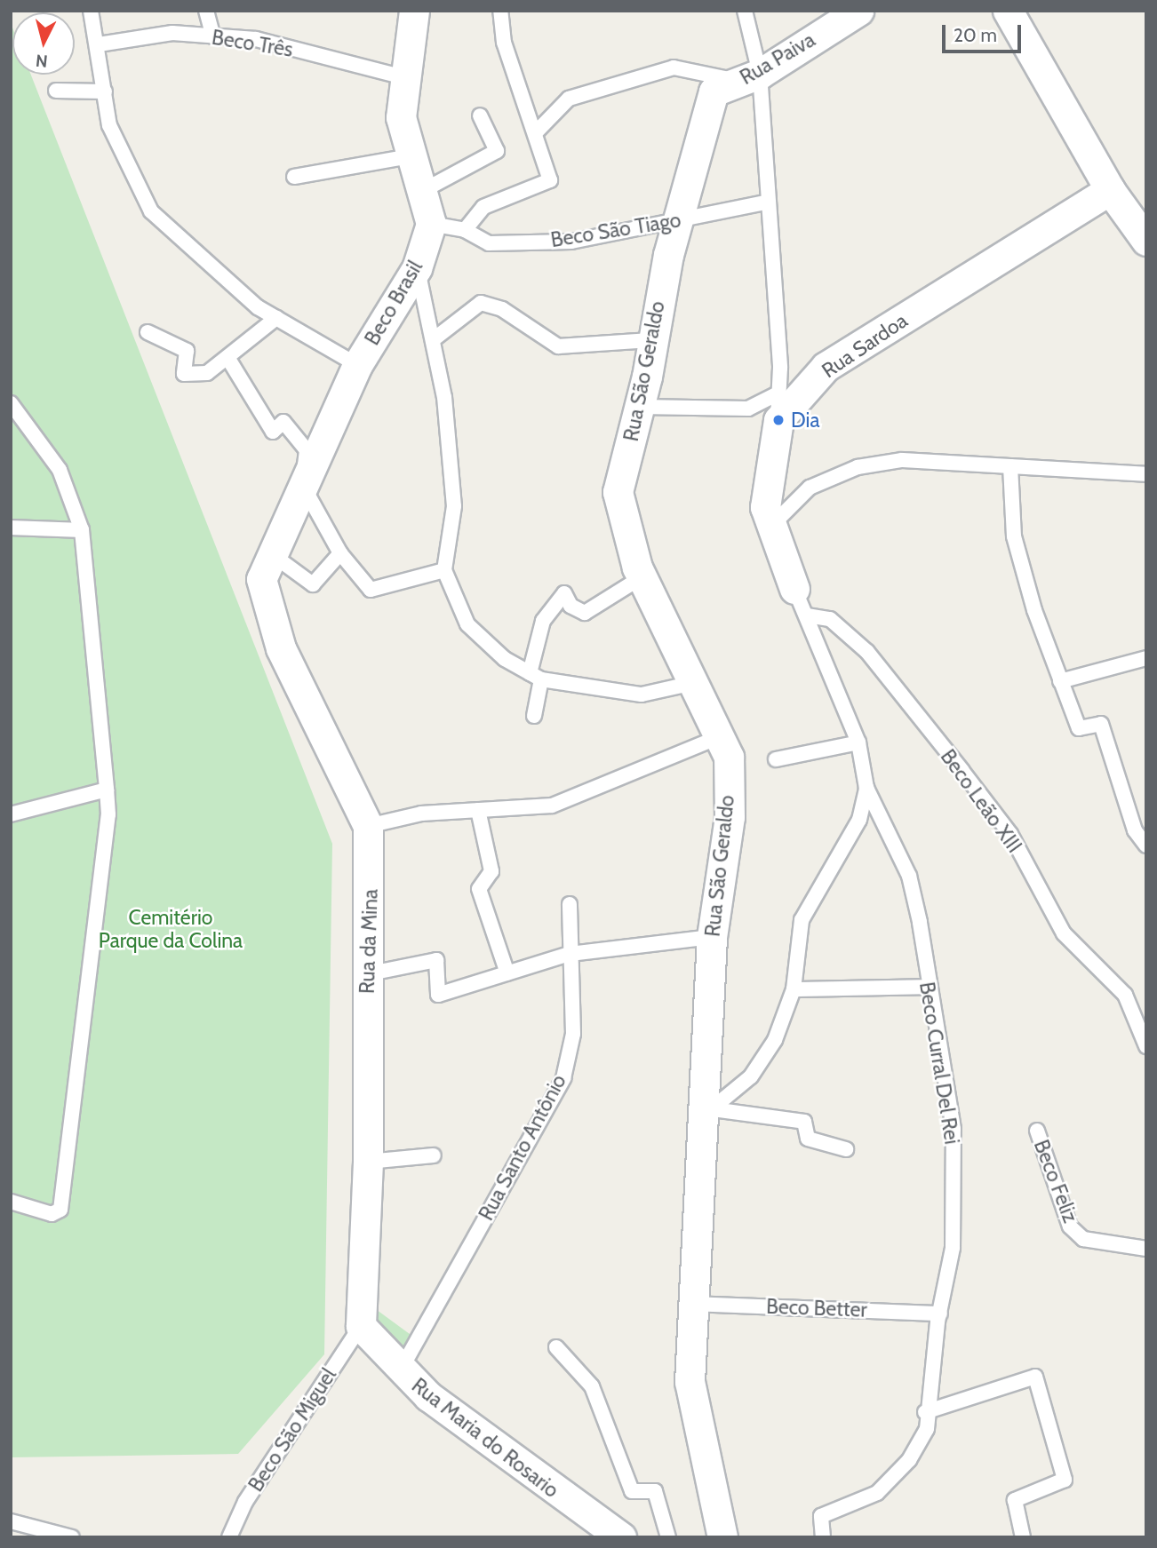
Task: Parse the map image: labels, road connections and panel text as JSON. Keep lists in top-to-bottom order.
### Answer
{
  "streets": {
    "street": [
      "Rua Paiva",
      "Beco Brasil",
      "Rua Sardoa",
      "Rua São Geraldo",
      "Rua da Mina",
      "Rua Maria do Rosario"
    ],
    "lane": [
      "Beco Três",
      "Beco São Tiago",
      "Beco Leão XIII",
      "Beco Curral Del Rei",
      "Rua Santo Antônio",
      "Beco Feliz",
      "Beco Better",
      "Beco São Miguel"
    ]
  },
  "crossings": [
    ["Beco Três", "Beco Brasil"],
    ["Rua Paiva", "Beco São Tiago"],
    ["Rua Paiva", "Rua São Geraldo"],
    ["Beco São Tiago", "Beco Brasil"],
    ["Beco São Tiago", "Rua São Geraldo"],
    ["Beco Brasil", "Rua da Mina"],
    ["Rua São Geraldo", "Beco Better"],
    ["Rua da Mina", "Beco São Miguel"],
    ["Rua da Mina", "Rua Maria do Rosario"],
    ["Beco Curral Del Rei", "Beco Better"],
    ["Rua Santo Antônio", "Rua Maria do Rosario"],
    ["Beco São Miguel", "Rua Maria do Rosario"]
  ],
  "parks": ["Cemitério Parque da Colina"],
  "places": ["Dia"],
  "scale_bar": "20 m",
  "north": "bottom"
}
